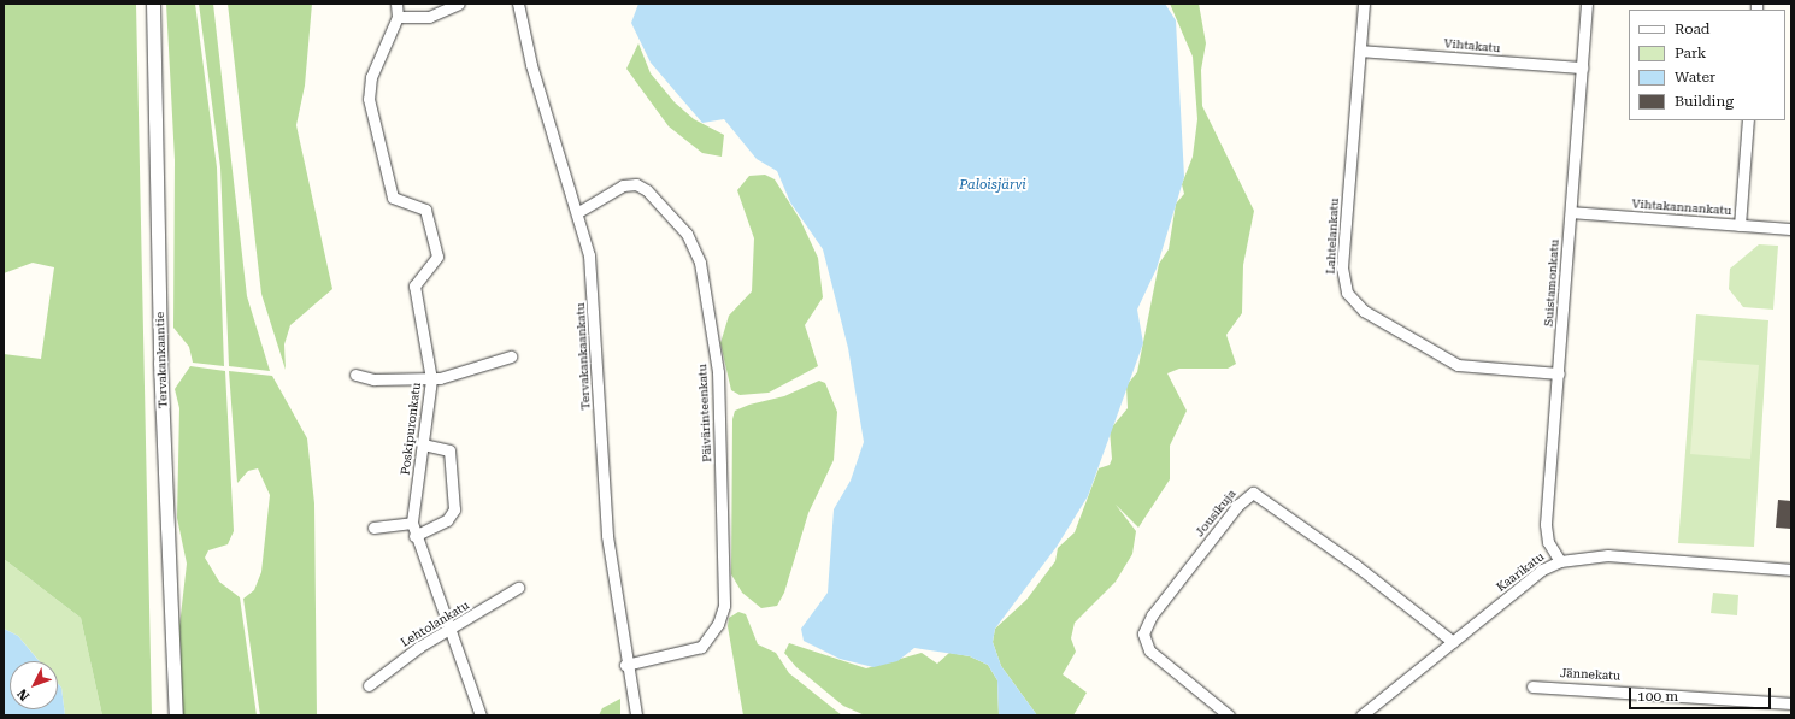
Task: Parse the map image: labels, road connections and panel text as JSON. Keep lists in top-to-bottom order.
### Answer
{
  "streets": {
    "street": [
      "Vihtakatu",
      "Vihtakannankatu",
      "Lahtelankatu",
      "Suistamonkatu",
      "Tervakankaankatu",
      "Tervakankaantie",
      "Päivärinteenkatu",
      "Poskipuronkatu",
      "Jousikuja",
      "Kaarikatu",
      "Lehtolankatu",
      "Jännekatu"
    ]
  },
  "crossings": [
    ["Vihtakatu", "Lahtelankatu"],
    ["Vihtakatu", "Suistamonkatu"],
    ["Vihtakannankatu", "Suistamonkatu"],
    ["Lahtelankatu", "Suistamonkatu"],
    ["Suistamonkatu", "Kaarikatu"],
    ["Tervakankaankatu", "Päivärinteenkatu"],
    ["Poskipuronkatu", "Lehtolankatu"],
    ["Jousikuja", "Kaarikatu"]
  ],
  "water": ["Paloisjärvi"],
  "legend": [
    "Road",
    "Park",
    "Water",
    "Building"
  ],
  "scale_bar": "100 m",
  "north": "bottom left"
}
